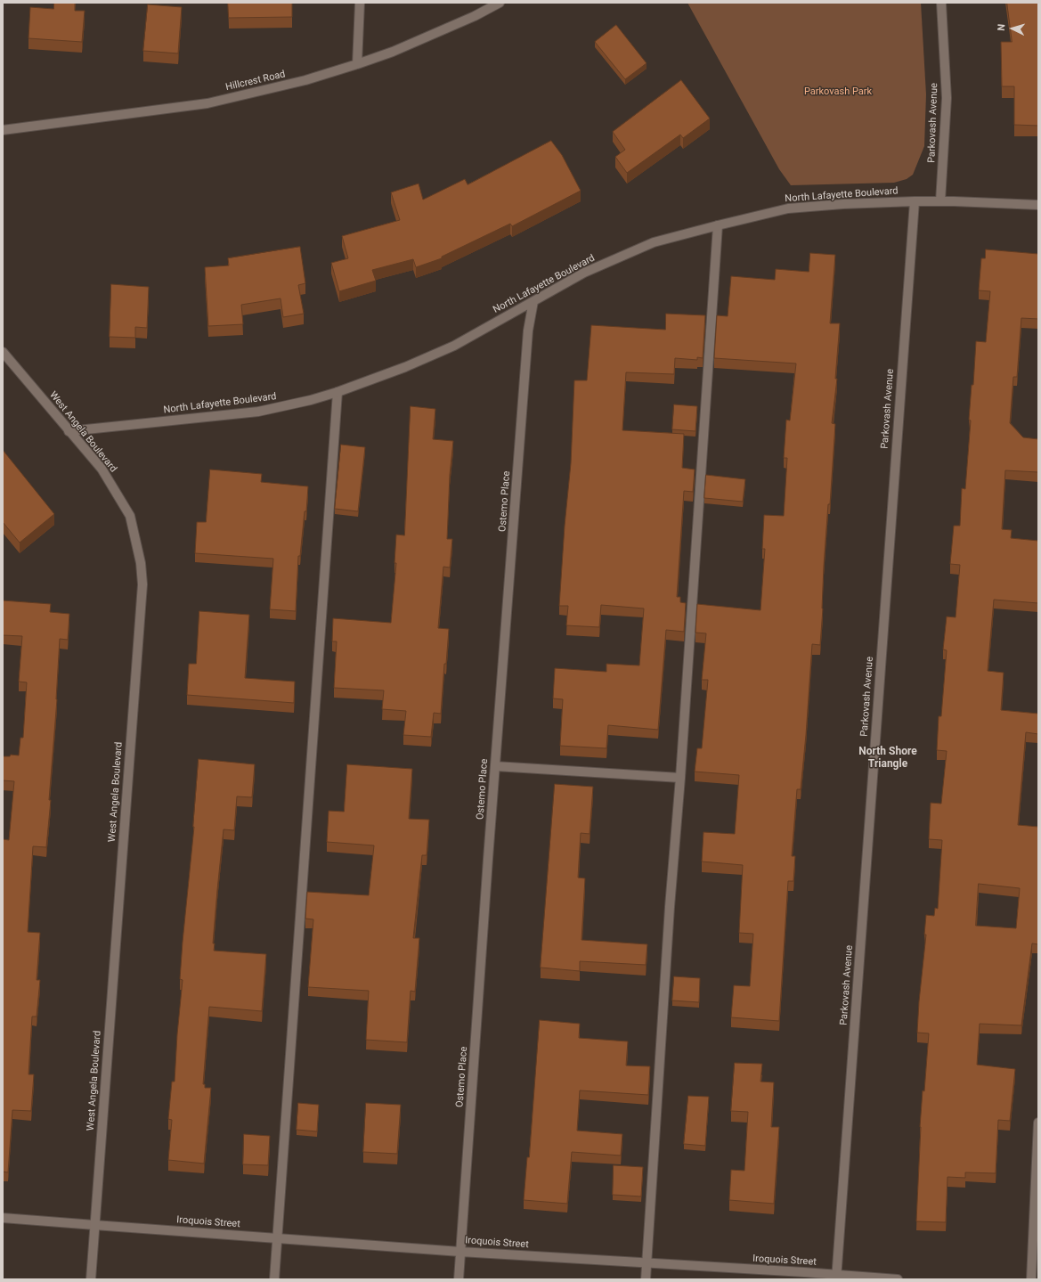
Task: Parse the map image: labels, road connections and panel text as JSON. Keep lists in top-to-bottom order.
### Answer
{
  "streets": {
    "street": [
      "Hillcrest Road",
      "Parkovash Avenue",
      "North Lafayette Boulevard",
      "West Angela Boulevard",
      "Ostemo Place",
      "Iroquois Street"
    ]
  },
  "crossings": [
    ["Parkovash Avenue", "North Lafayette Boulevard"],
    ["Parkovash Avenue", "Iroquois Street"],
    ["North Lafayette Boulevard", "West Angela Boulevard"],
    ["North Lafayette Boulevard", "Ostemo Place"],
    ["West Angela Boulevard", "Iroquois Street"],
    ["Ostemo Place", "Iroquois Street"]
  ],
  "districts": ["North Shore Triangle"],
  "parks": ["Parkovash Park"],
  "north": "left"
}
